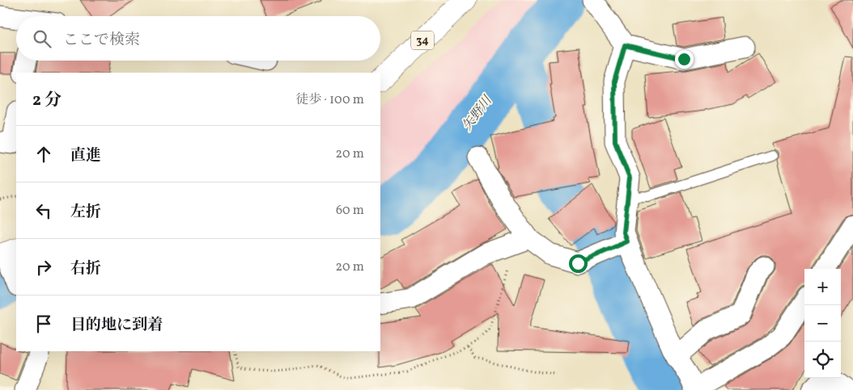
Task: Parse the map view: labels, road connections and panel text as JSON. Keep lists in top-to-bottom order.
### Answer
{
  "streets": {
    "main road": ["34"]
  },
  "water": ["矢野川"],
  "page": {
    "search": "ここで検索",
    "heading": ["2 分", "徒歩 · 100 m"],
    "list": [
      ["直進", "20 m"],
      ["左折", "60 m"],
      ["右折", "20 m"],
      "目的地に到着"
    ],
    "map_buttons": ["+", "−"]
  }
}
